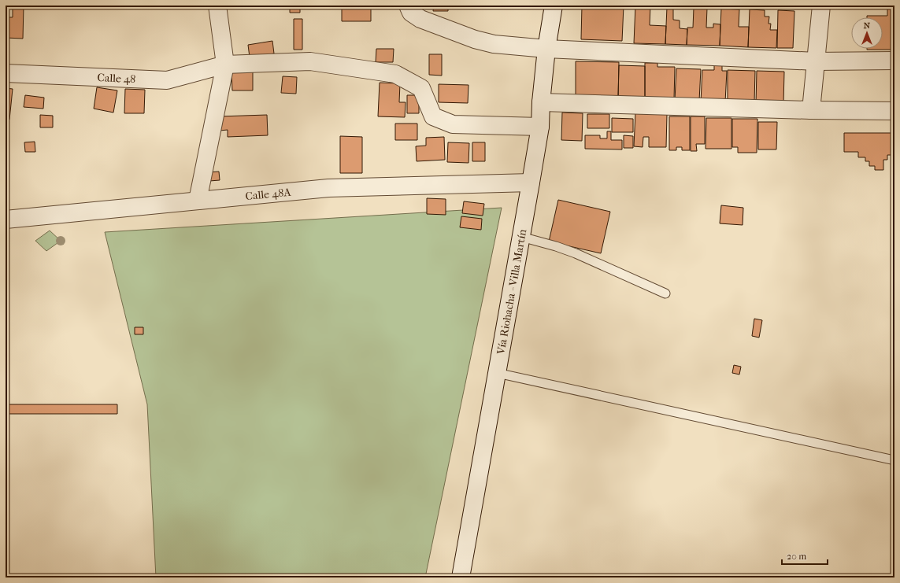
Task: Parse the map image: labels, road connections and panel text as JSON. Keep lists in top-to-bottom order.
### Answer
{
  "streets": {
    "street": ["Calle 48", "Calle 48A", "Vía Riohacha - Villa Martín"]
  },
  "crossings": [
    ["Calle 48", "Vía Riohacha - Villa Martín"],
    ["Calle 48A", "Vía Riohacha - Villa Martín"]
  ],
  "scale_bar": "20 m",
  "north": "top"
}
